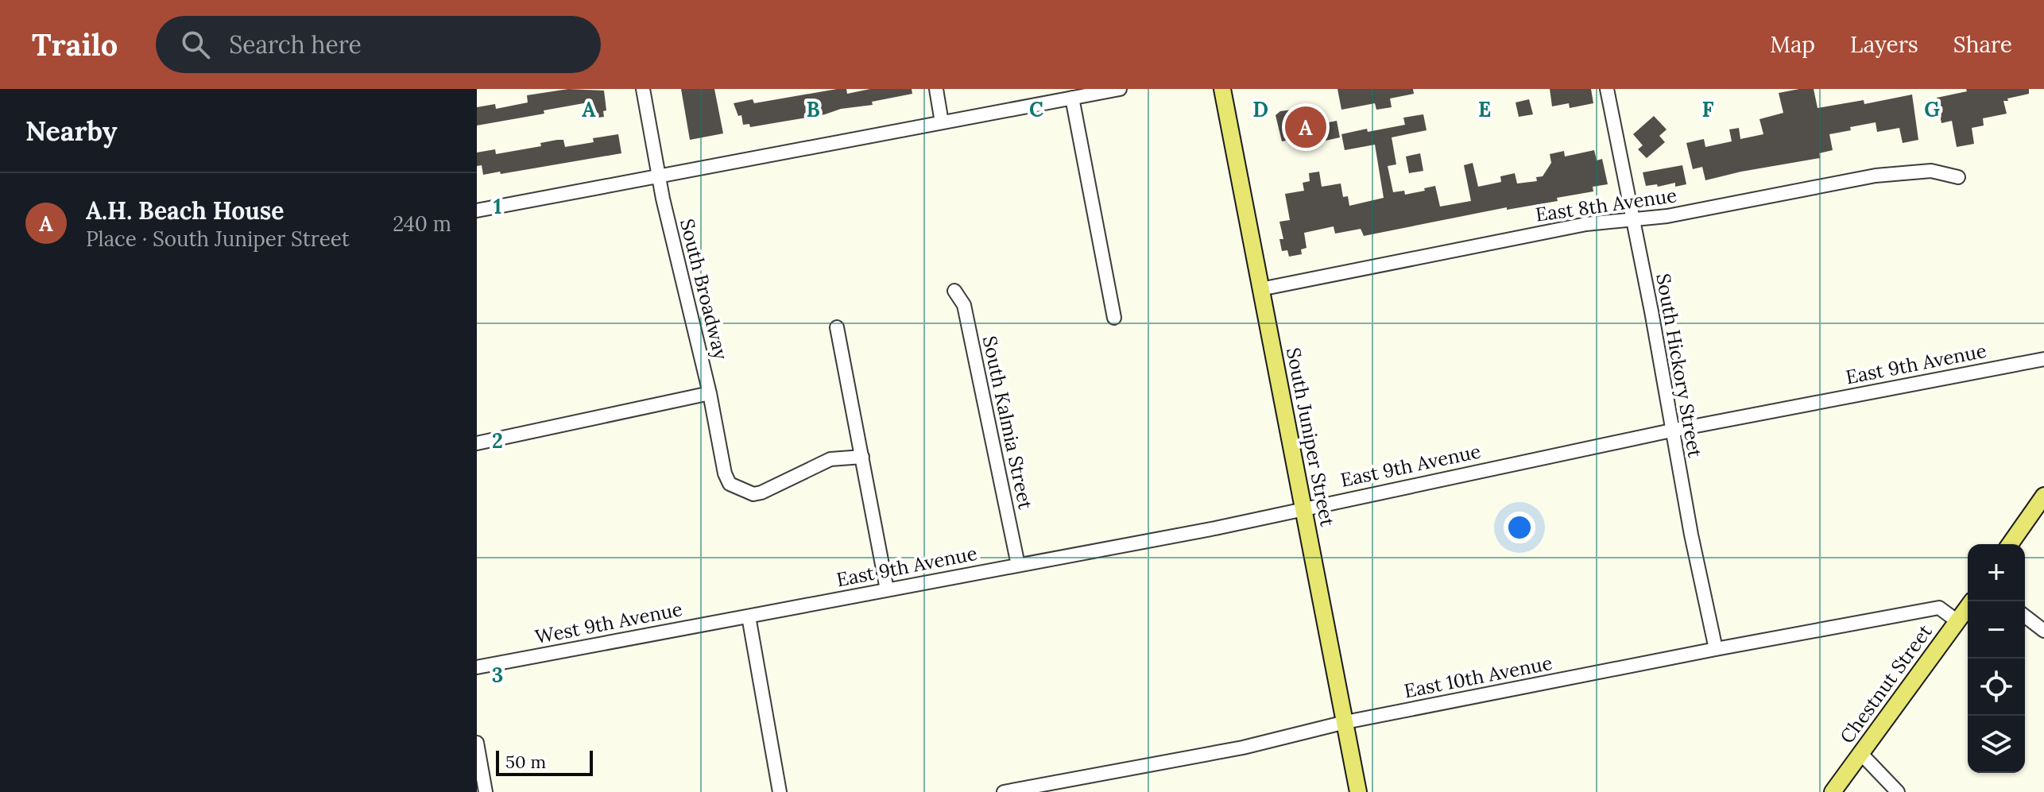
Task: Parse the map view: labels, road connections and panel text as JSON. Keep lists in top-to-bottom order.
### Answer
{
  "streets": {
    "main road": ["South Juniper Street", "Chestnut Street"],
    "street": [
      "East 8th Avenue",
      "South Broadway",
      "East 9th Avenue",
      "South Hickory Street",
      "South Kalmia Street",
      "West 9th Avenue",
      "East 10th Avenue"
    ]
  },
  "crossings": [
    ["East 8th Avenue", "South Hickory Street"],
    ["East 8th Avenue", "South Juniper Street"],
    ["East 9th Avenue", "South Hickory Street"],
    ["East 9th Avenue", "South Kalmia Street"],
    ["East 9th Avenue", "South Juniper Street"],
    ["East 9th Avenue", "West 9th Avenue"],
    ["South Hickory Street", "East 10th Avenue"],
    ["South Juniper Street", "East 10th Avenue"],
    ["East 10th Avenue", "Chestnut Street"]
  ],
  "scale_bar": "50 m",
  "page": {
    "header": "Trailo",
    "search": "Search here",
    "nav": ["Map", "Layers", "Share"],
    "heading": "Nearby",
    "pins": "A",
    "list": [
      {
        "mark": "A",
        "name": "A.H. Beach House",
        "note": "Place · South Juniper Street",
        "value": "240 m"
      }
    ],
    "map_buttons": ["+", "−"],
    "scale": "50 m"
  },
  "grid": {
    "columns": [
      "A",
      "B",
      "C",
      "D",
      "E",
      "F",
      "G"
    ],
    "rows": ["1", "2", "3"]
  }
}
